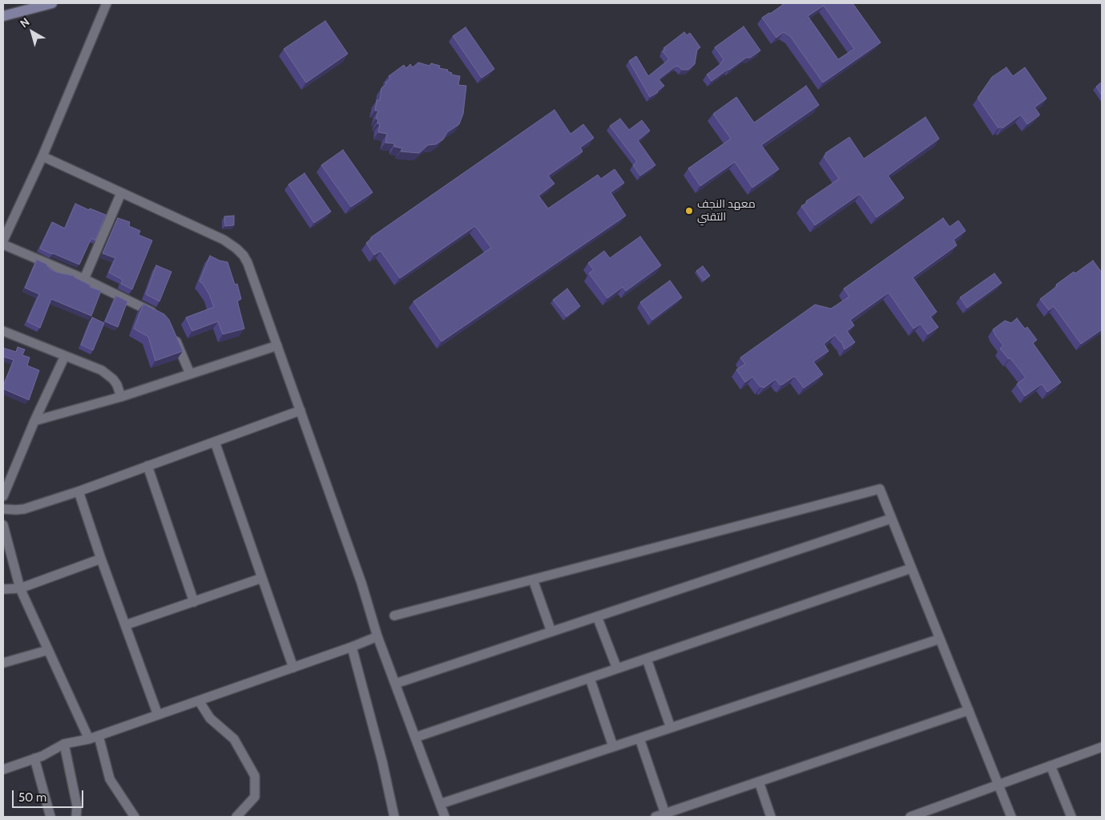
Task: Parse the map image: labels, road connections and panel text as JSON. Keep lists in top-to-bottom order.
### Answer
{
  "places": ["معهد النجف التقني"],
  "scale_bar": "50 m",
  "north": "top left"
}
